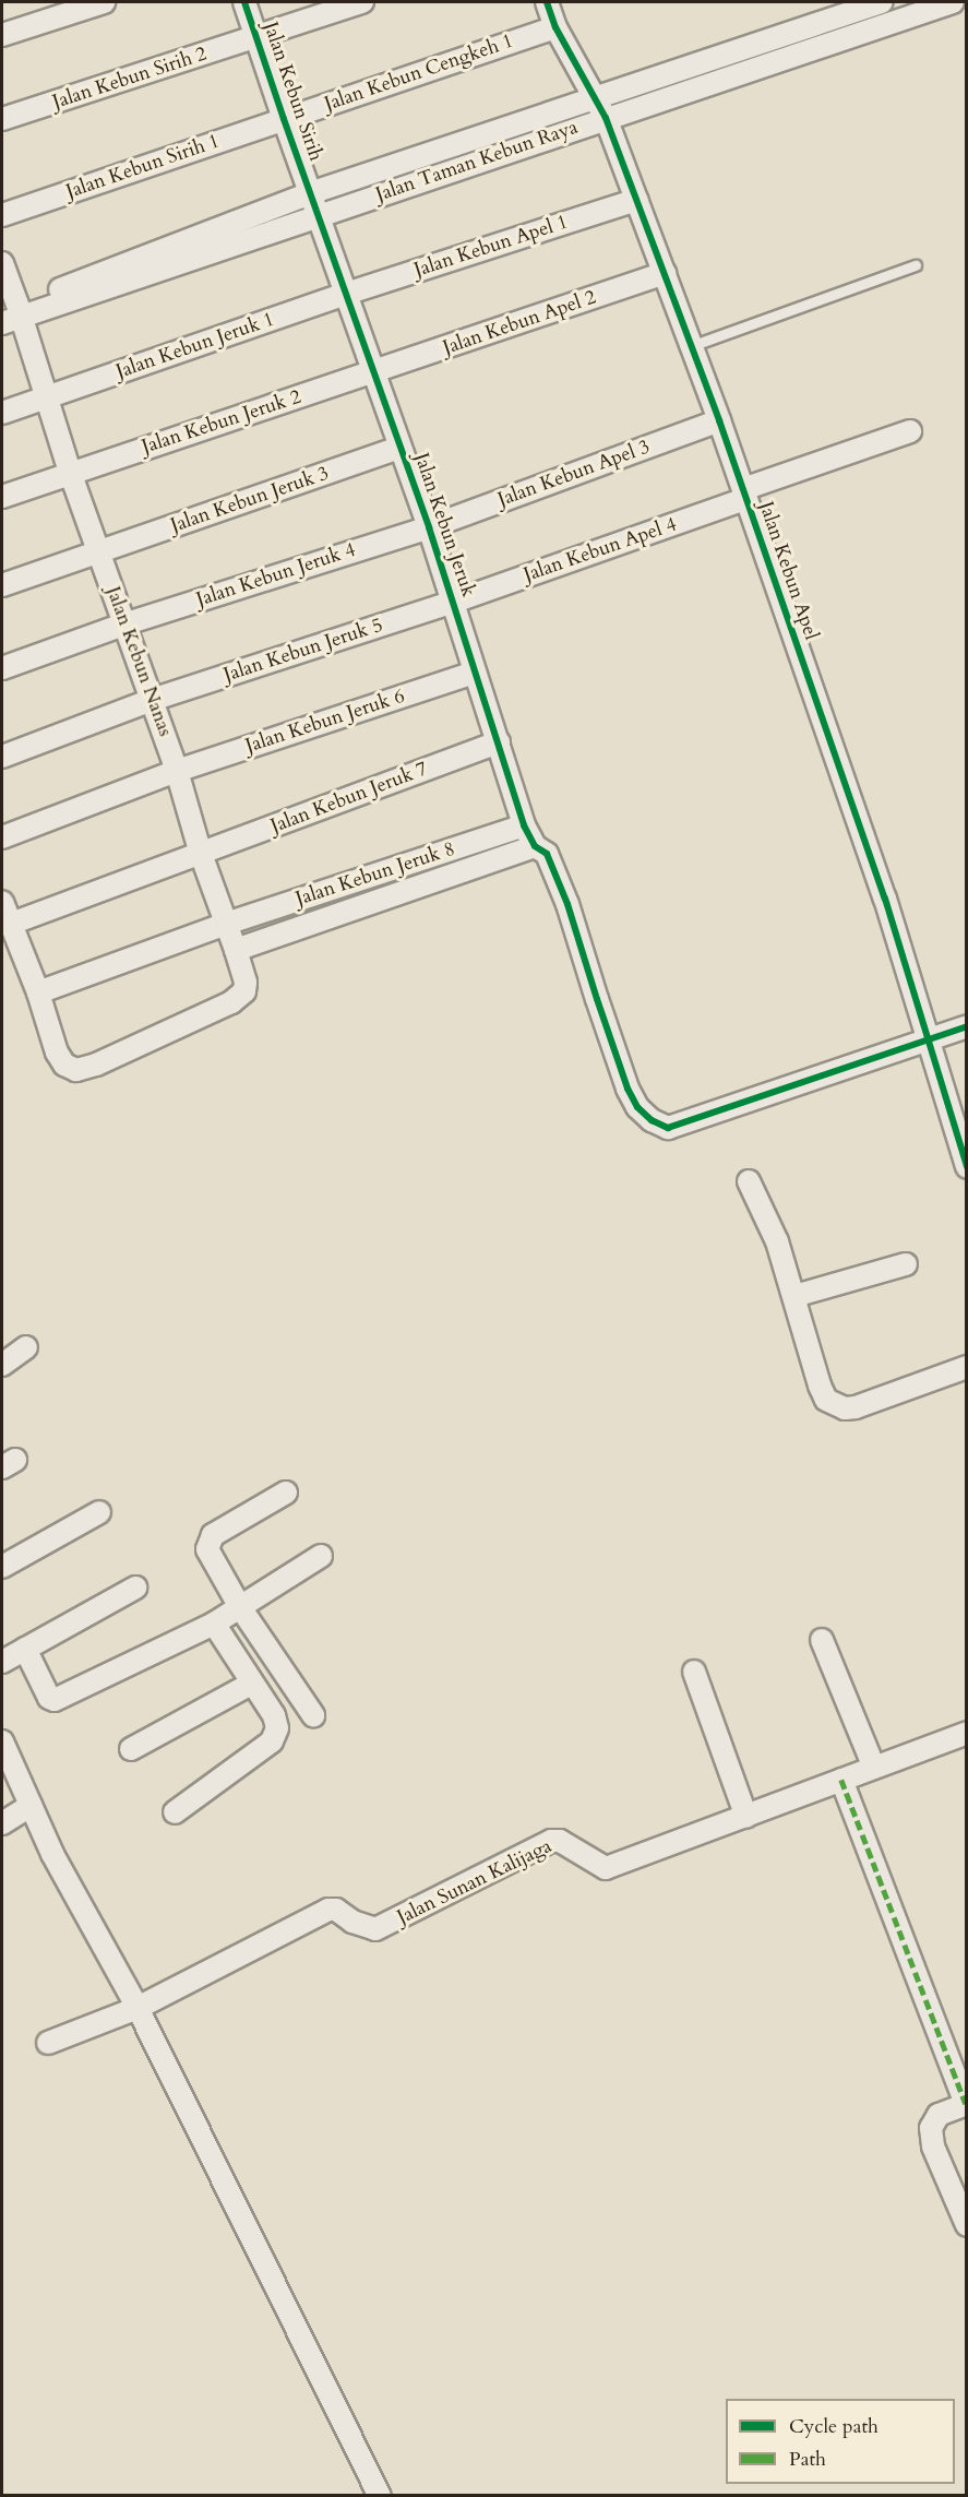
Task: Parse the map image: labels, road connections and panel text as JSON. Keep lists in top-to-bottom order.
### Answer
{
  "streets": {
    "street": [
      "Jalan Kebun Cengkeh 1",
      "Jalan Kebun Sirih 2",
      "Jalan Kebun Sirih",
      "Jalan Taman Kebun Raya",
      "Jalan Kebun Sirih 1",
      "Jalan Kebun Apel 1",
      "Jalan Kebun Apel 2",
      "Jalan Kebun Jeruk 1",
      "Jalan Kebun Jeruk 2",
      "Jalan Kebun Apel 3",
      "Jalan Kebun Jeruk 3",
      "Jalan Kebun Jeruk",
      "Jalan Kebun Apel 4",
      "Jalan Kebun Apel",
      "Jalan Kebun Jeruk 4",
      "Jalan Kebun Jeruk 5",
      "Jalan Kebun Nanas",
      "Jalan Kebun Jeruk 6",
      "Jalan Kebun Jeruk 7",
      "Jalan Kebun Jeruk 8",
      "Jalan Sunan Kalijaga"
    ]
  },
  "crossings": [
    ["Jalan Kebun Cengkeh 1", "Jalan Kebun Sirih"],
    ["Jalan Kebun Cengkeh 1", "Jalan Kebun Sirih 1"],
    ["Jalan Kebun Cengkeh 1", "Jalan Kebun Apel"],
    ["Jalan Kebun Sirih 2", "Jalan Kebun Sirih"],
    ["Jalan Kebun Sirih", "Jalan Taman Kebun Raya"],
    ["Jalan Kebun Sirih", "Jalan Kebun Sirih 1"],
    ["Jalan Kebun Sirih", "Jalan Kebun Jeruk"],
    ["Jalan Taman Kebun Raya", "Jalan Kebun Jeruk"],
    ["Jalan Taman Kebun Raya", "Jalan Kebun Apel"],
    ["Jalan Taman Kebun Raya", "Jalan Kebun Nanas"],
    ["Jalan Kebun Apel 1", "Jalan Kebun Jeruk 1"],
    ["Jalan Kebun Apel 1", "Jalan Kebun Jeruk"],
    ["Jalan Kebun Apel 1", "Jalan Kebun Apel"],
    ["Jalan Kebun Apel 2", "Jalan Kebun Jeruk 2"],
    ["Jalan Kebun Apel 2", "Jalan Kebun Jeruk"],
    ["Jalan Kebun Apel 2", "Jalan Kebun Apel"],
    ["Jalan Kebun Jeruk 1", "Jalan Kebun Jeruk"],
    ["Jalan Kebun Jeruk 1", "Jalan Kebun Nanas"],
    ["Jalan Kebun Jeruk 2", "Jalan Kebun Jeruk"],
    ["Jalan Kebun Jeruk 2", "Jalan Kebun Nanas"],
    ["Jalan Kebun Apel 3", "Jalan Kebun Jeruk"],
    ["Jalan Kebun Apel 3", "Jalan Kebun Apel"],
    ["Jalan Kebun Apel 3", "Jalan Kebun Jeruk 4"],
    ["Jalan Kebun Jeruk 3", "Jalan Kebun Jeruk"],
    ["Jalan Kebun Jeruk 3", "Jalan Kebun Nanas"],
    ["Jalan Kebun Jeruk", "Jalan Kebun Apel 4"],
    ["Jalan Kebun Jeruk", "Jalan Kebun Apel"],
    ["Jalan Kebun Jeruk", "Jalan Kebun Jeruk 4"],
    ["Jalan Kebun Jeruk", "Jalan Kebun Jeruk 5"],
    ["Jalan Kebun Jeruk", "Jalan Kebun Jeruk 6"],
    ["Jalan Kebun Jeruk", "Jalan Kebun Jeruk 7"],
    ["Jalan Kebun Jeruk", "Jalan Kebun Jeruk 8"],
    ["Jalan Kebun Apel 4", "Jalan Kebun Apel"],
    ["Jalan Kebun Apel 4", "Jalan Kebun Jeruk 5"],
    ["Jalan Kebun Jeruk 4", "Jalan Kebun Nanas"],
    ["Jalan Kebun Jeruk 5", "Jalan Kebun Nanas"],
    ["Jalan Kebun Nanas", "Jalan Kebun Jeruk 6"],
    ["Jalan Kebun Nanas", "Jalan Kebun Jeruk 7"],
    ["Jalan Kebun Nanas", "Jalan Kebun Jeruk 8"]
  ],
  "legend": ["Cycle path", "Path"]
}
